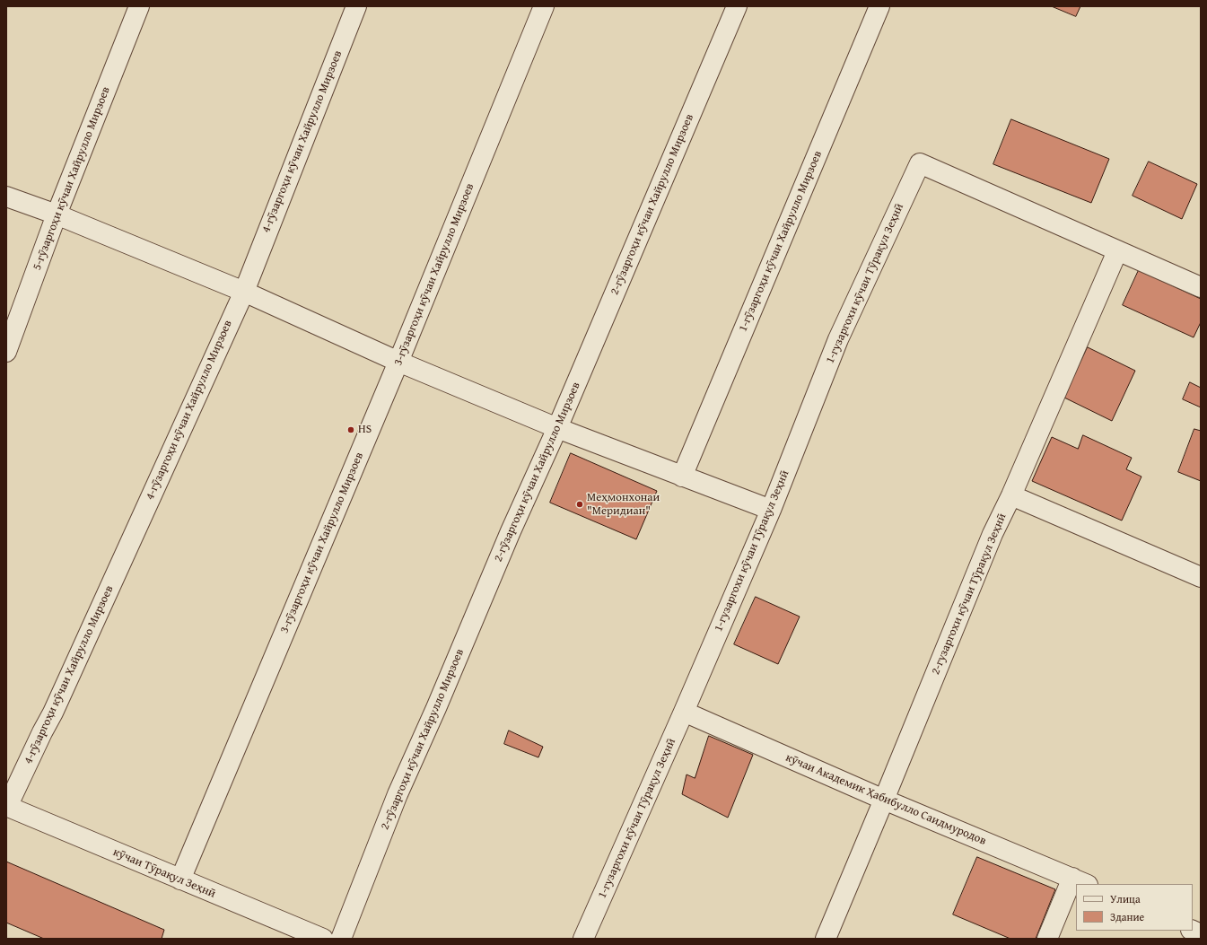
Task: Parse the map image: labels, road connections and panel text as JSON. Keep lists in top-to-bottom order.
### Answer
{
  "streets": {
    "street": [
      "4-гӯзаргоҳи кӯчаи Хайрулло Мирзоев",
      "5-гӯзаргоҳи кӯчаи Хайрулло Мирзоев",
      "2-гӯзаргоҳи кӯчаи Хайрулло Мирзоев",
      "1-гӯзаргоҳи кӯчаи Хайрулло Мирзоев",
      "3-гӯзаргоҳи кӯчаи Хайрулло Мирзоев",
      "1-гузаргохи кӯчаи Тӯрақул Зеҳнӣ",
      "2-гузаргохи кӯчаи Тӯрақул Зеҳнӣ",
      "кӯчаи Академик Ҳабибулло Саидмуродов",
      "кӯчаи Тӯрақул Зеҳнӣ"
    ]
  },
  "crossings": [
    ["4-гӯзаргоҳи кӯчаи Хайрулло Мирзоев", "кӯчаи Тӯрақул Зеҳнӣ"],
    ["3-гӯзаргоҳи кӯчаи Хайрулло Мирзоев", "кӯчаи Тӯрақул Зеҳнӣ"],
    ["1-гузаргохи кӯчаи Тӯрақул Зеҳнӣ", "2-гузаргохи кӯчаи Тӯрақул Зеҳнӣ"],
    ["1-гузаргохи кӯчаи Тӯрақул Зеҳнӣ", "кӯчаи Академик Ҳабибулло Саидмуродов"],
    ["2-гузаргохи кӯчаи Тӯрақул Зеҳнӣ", "кӯчаи Академик Ҳабибулло Саидмуродов"]
  ],
  "places": ["HS", "Меҳмонхонаи \"Меридиан\""],
  "legend": ["Улица", "Здание"]
}
